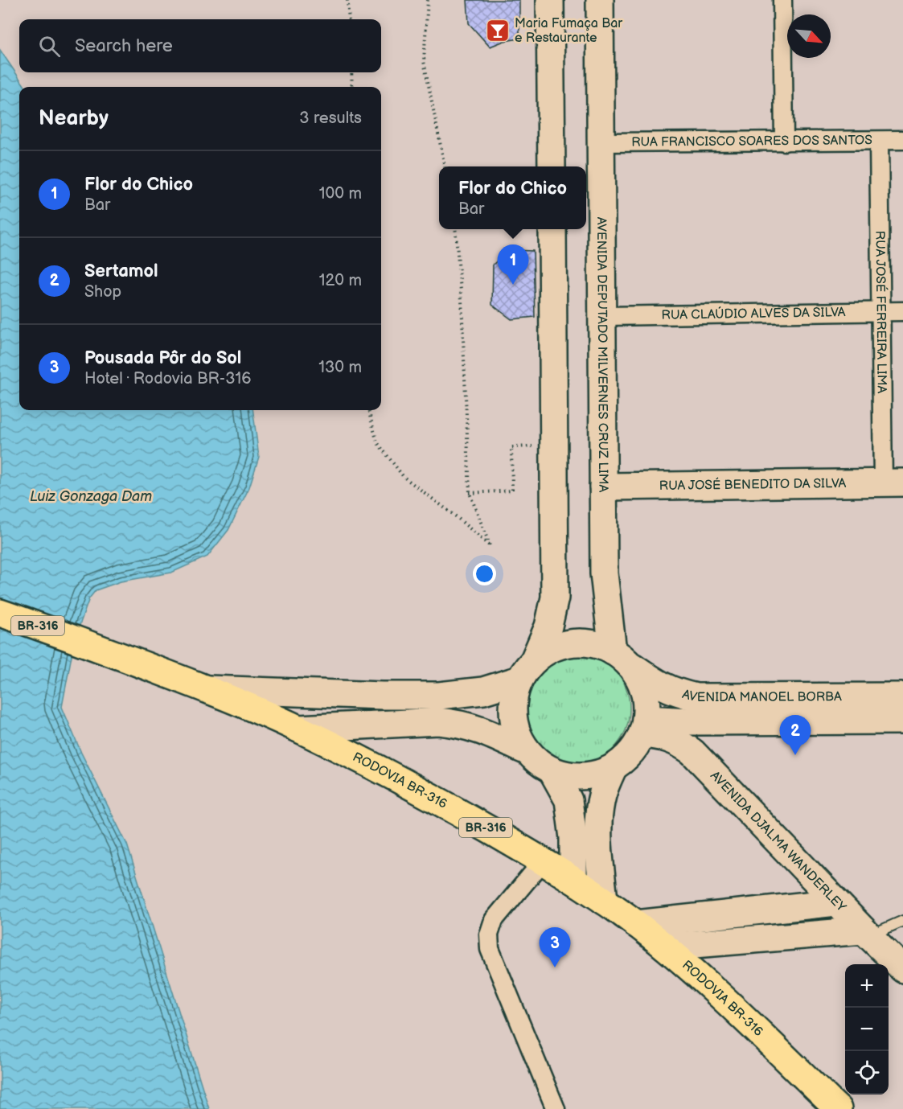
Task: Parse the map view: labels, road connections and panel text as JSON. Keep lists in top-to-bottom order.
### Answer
{
  "streets": {
    "highway": ["BR-316", "RODOVIA BR-316"],
    "street": [
      "RUA FRANCISCO SOARES DOS SANTOS",
      "RUA JOSÉ FERREIRA LIMA",
      "RUA CLAÚDIO ALVES DA SILVA",
      "AVENIDA DEPUTADO MILVERNES CRUZ LIMA",
      "RUA JOSÉ BENEDITO DA SILVA",
      "AVENIDA MANOEL BORBA",
      "AVENIDA DJALMA WANDERLEY"
    ]
  },
  "crossings": [
    ["RUA FRANCISCO SOARES DOS SANTOS", "RUA JOSÉ FERREIRA LIMA"],
    ["RUA FRANCISCO SOARES DOS SANTOS", "AVENIDA DEPUTADO MILVERNES CRUZ LIMA"],
    ["RUA JOSÉ FERREIRA LIMA", "RUA CLAÚDIO ALVES DA SILVA"],
    ["RUA JOSÉ FERREIRA LIMA", "RUA JOSÉ BENEDITO DA SILVA"],
    ["RUA CLAÚDIO ALVES DA SILVA", "AVENIDA DEPUTADO MILVERNES CRUZ LIMA"],
    ["AVENIDA DEPUTADO MILVERNES CRUZ LIMA", "RUA JOSÉ BENEDITO DA SILVA"],
    ["AVENIDA DEPUTADO MILVERNES CRUZ LIMA", "AVENIDA MANOEL BORBA"],
    ["AVENIDA DEPUTADO MILVERNES CRUZ LIMA", "AVENIDA DJALMA WANDERLEY"],
    ["AVENIDA MANOEL BORBA", "AVENIDA DJALMA WANDERLEY"]
  ],
  "water": ["Luiz Gonzaga Dam"],
  "places": {
    "bar": ["Maria Fumaça Bar e Restaurante"]
  },
  "north": "bottom right",
  "page": {
    "search": "Search here",
    "heading": ["Nearby", "3 results"],
    "list": [
      {
        "mark": "1",
        "name": "Flor do Chico",
        "note": "Bar",
        "value": "100 m"
      },
      {
        "mark": "2",
        "name": "Sertamol",
        "note": "Shop",
        "value": "120 m"
      },
      {
        "mark": "3",
        "name": "Pousada Pôr do Sol",
        "note": "Hotel · Rodovia BR-316",
        "value": "130 m"
      }
    ],
    "popup": ["Flor do Chico", "Bar"],
    "pins": ["1", "2", "3"],
    "map_buttons": ["+", "−"]
  }
}
